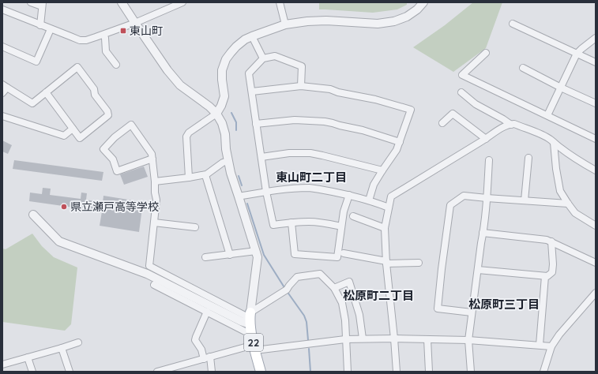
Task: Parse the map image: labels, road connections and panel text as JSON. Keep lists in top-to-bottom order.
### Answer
{
  "streets": {
    "main road": ["22"]
  },
  "districts": ["東山町二丁目", "松原町二丁目", "松原町三丁目"],
  "places": {
    "transit": ["東山町"],
    "other": ["県立瀬戸高等学校"]
  }
}
